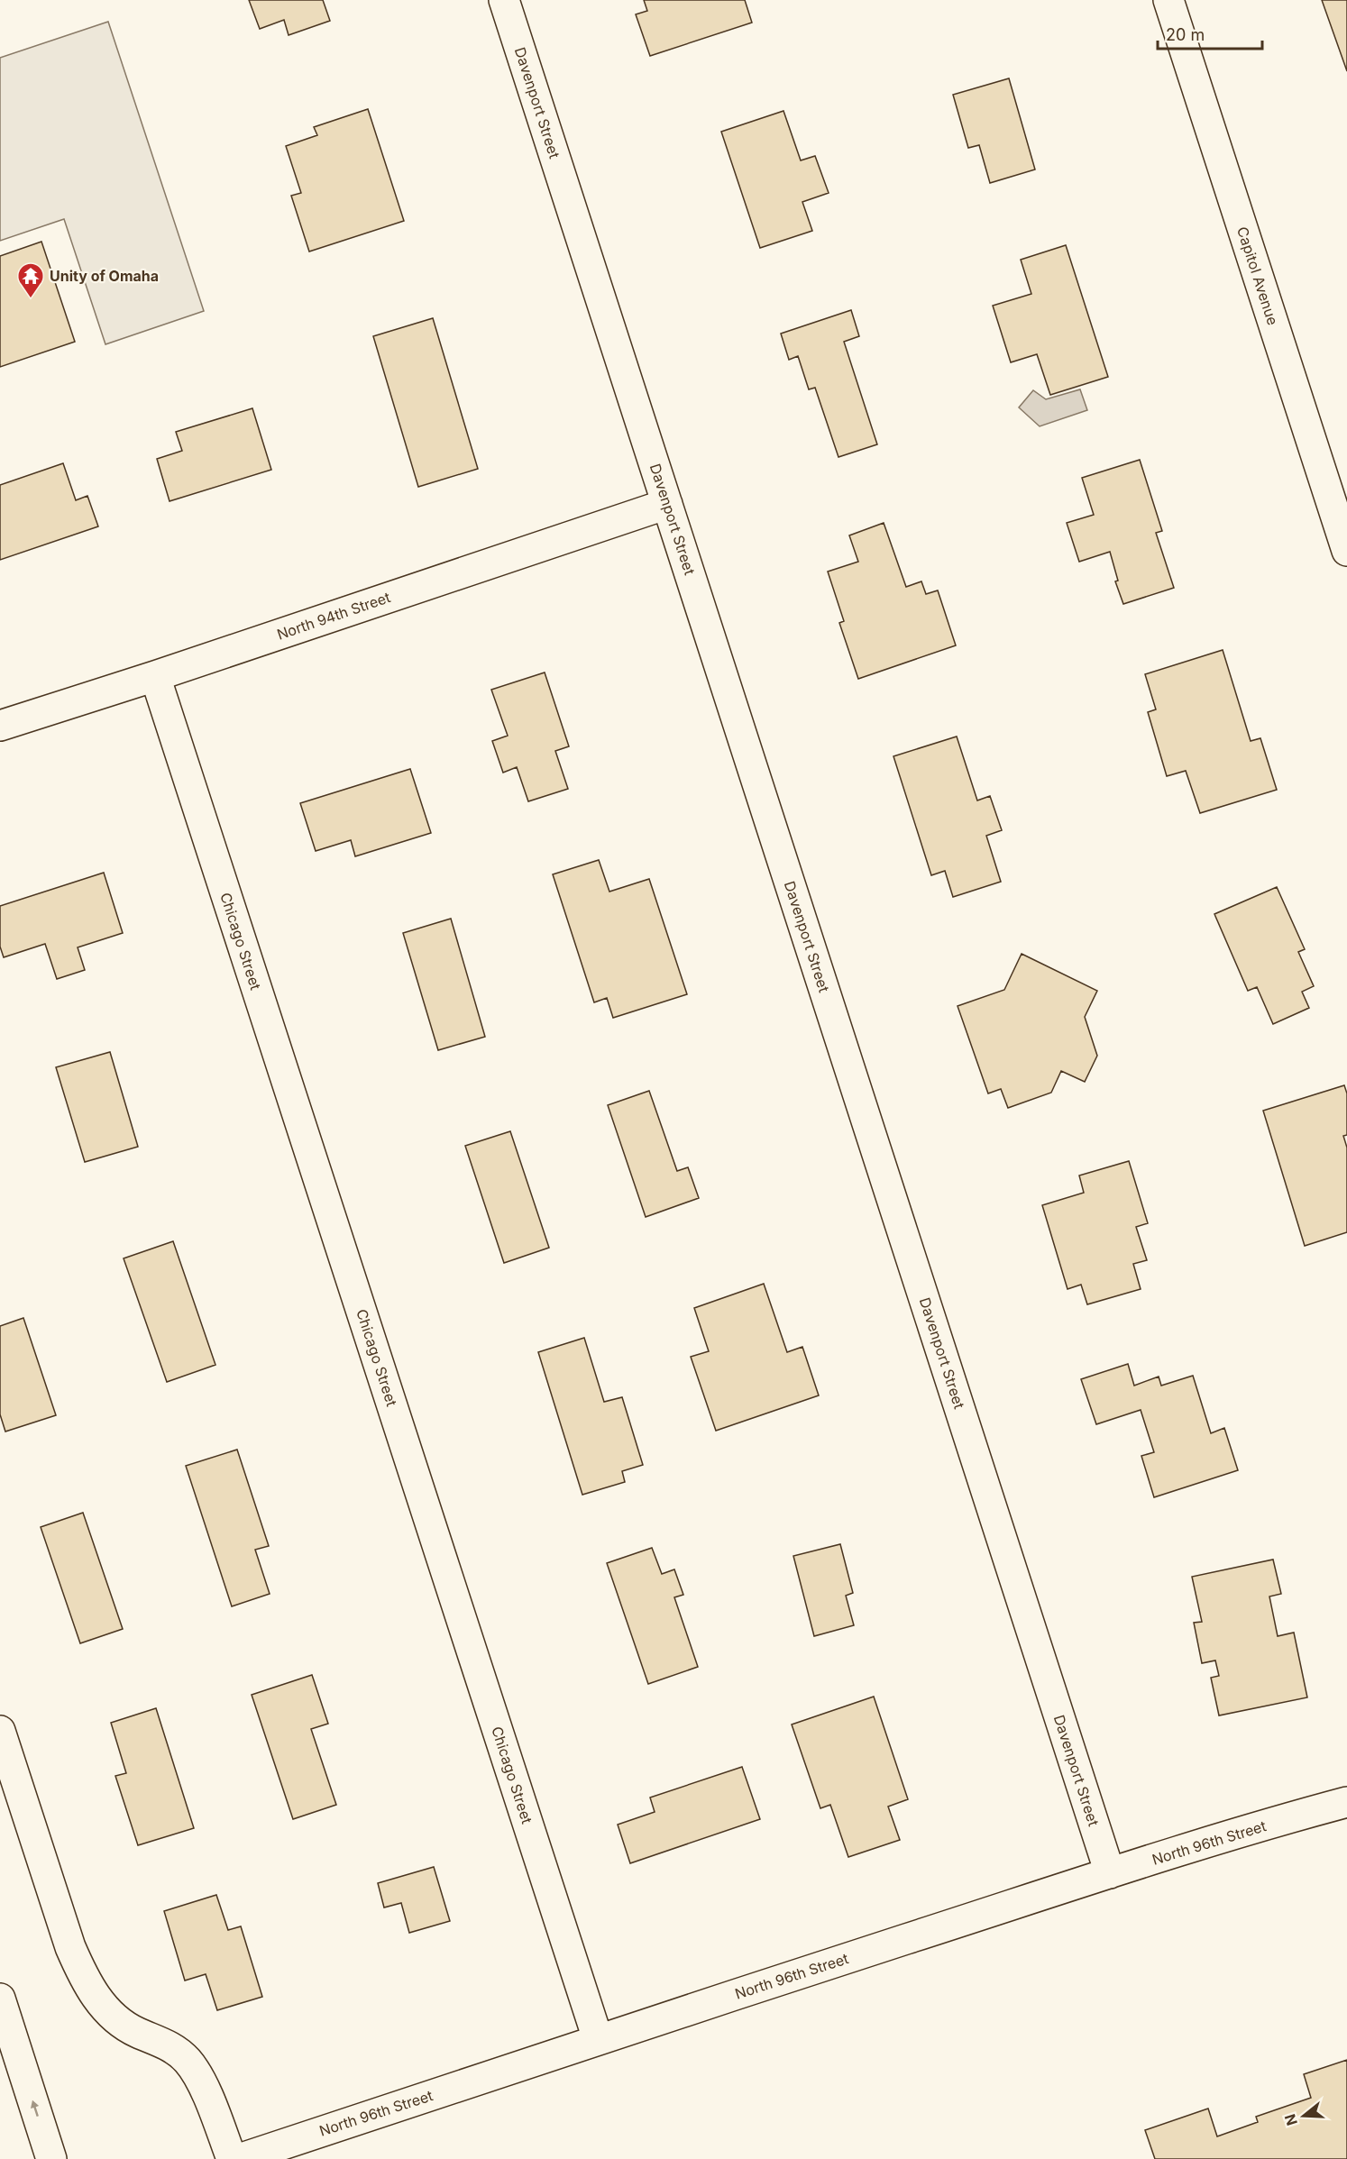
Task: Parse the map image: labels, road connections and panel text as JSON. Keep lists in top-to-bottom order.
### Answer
{
  "streets": {
    "main road": [
      "Davenport Street",
      "Capitol Avenue",
      "North 94th Street",
      "Chicago Street",
      "North 96th Street"
    ]
  },
  "crossings": [
    ["Davenport Street", "North 94th Street"],
    ["Davenport Street", "North 96th Street"],
    ["North 94th Street", "Chicago Street"],
    ["Chicago Street", "North 96th Street"]
  ],
  "places": {
    "temple": ["Unity of Omaha"]
  },
  "scale_bar": "20 m",
  "north": "left"
}
